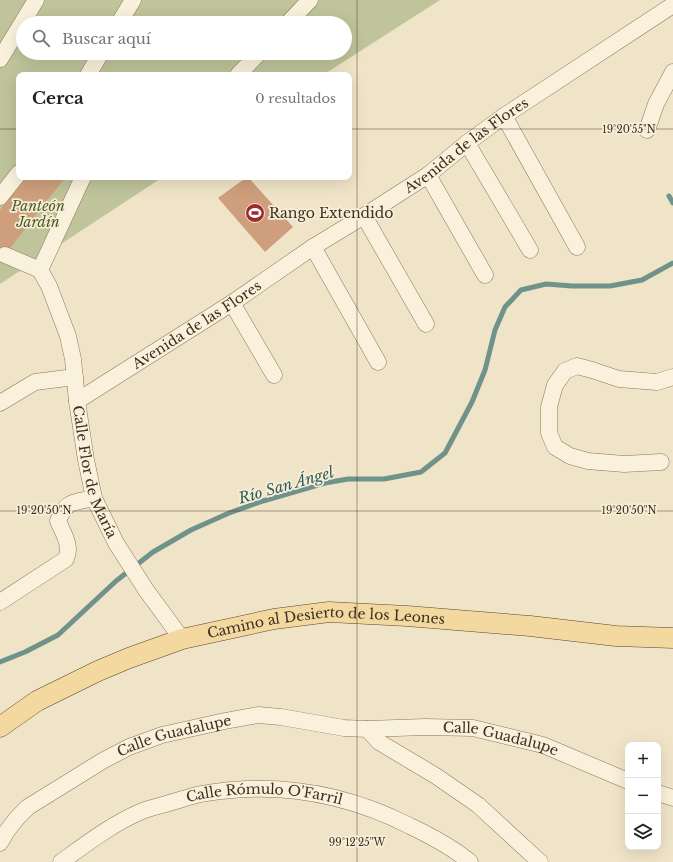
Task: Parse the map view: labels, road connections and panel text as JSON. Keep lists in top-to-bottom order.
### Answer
{
  "streets": {
    "main road": ["Camino al Desierto de los Leones"],
    "street": [
      "Avenida de las Flores",
      "Calle Flor de María",
      "Calle Guadalupe",
      "Calle Rómulo O'Farril"
    ]
  },
  "crossings": [
    ["Avenida de las Flores", "Calle Flor de María"],
    ["Calle Flor de María", "Camino al Desierto de los Leones"]
  ],
  "water": ["Río San Ángel"],
  "parks": ["Panteón Jardín"],
  "places": {
    "sports": ["Rango Extendido"]
  },
  "page": {
    "search": "Buscar aquí",
    "heading": ["Cerca", "0 resultados"],
    "map_buttons": ["+", "−"]
  },
  "coordinates": ["19°20'55\"N", "19°20'50\"N", "99°12'25\"W"]
}
